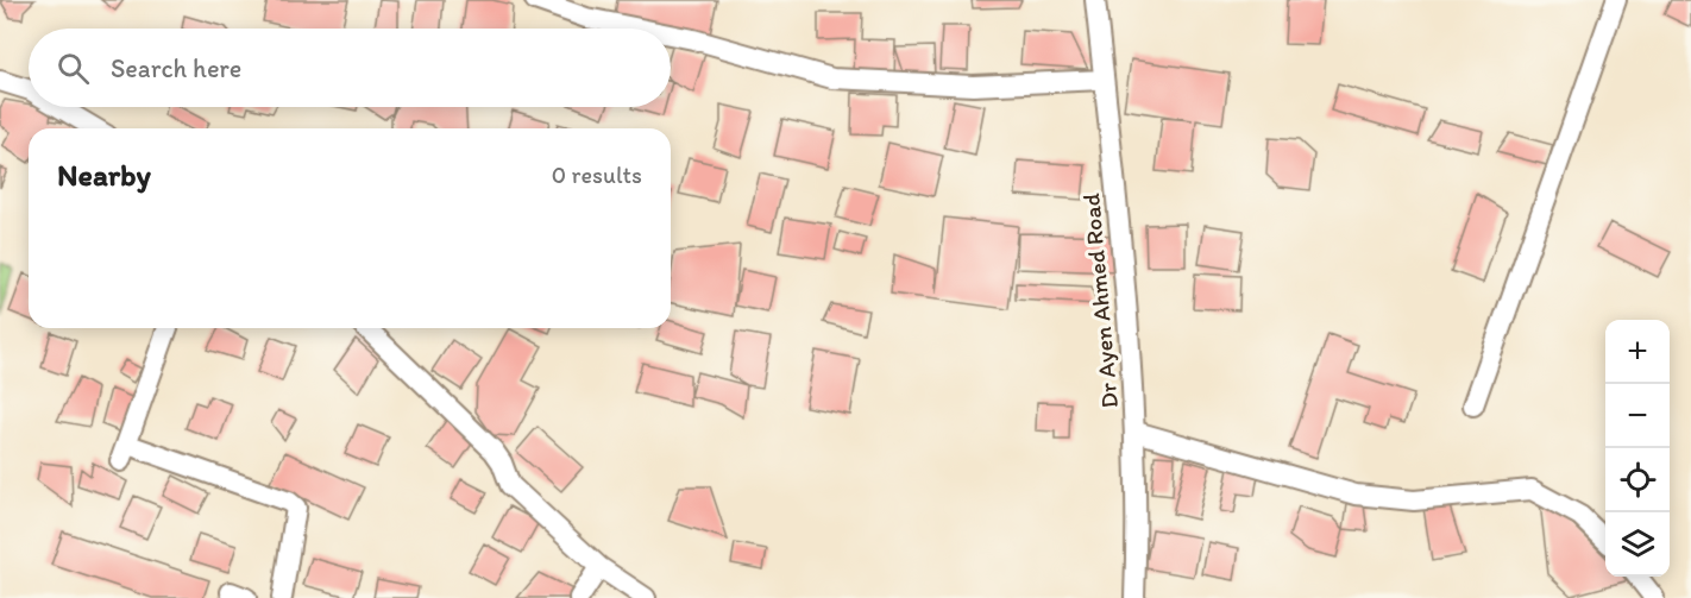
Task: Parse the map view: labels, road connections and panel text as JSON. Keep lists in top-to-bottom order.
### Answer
{
  "streets": {
    "street": ["Dr Ayen Ahmed Road"]
  },
  "page": {
    "search": "Search here",
    "heading": ["Nearby", "0 results"],
    "map_buttons": ["+", "−"]
  }
}
